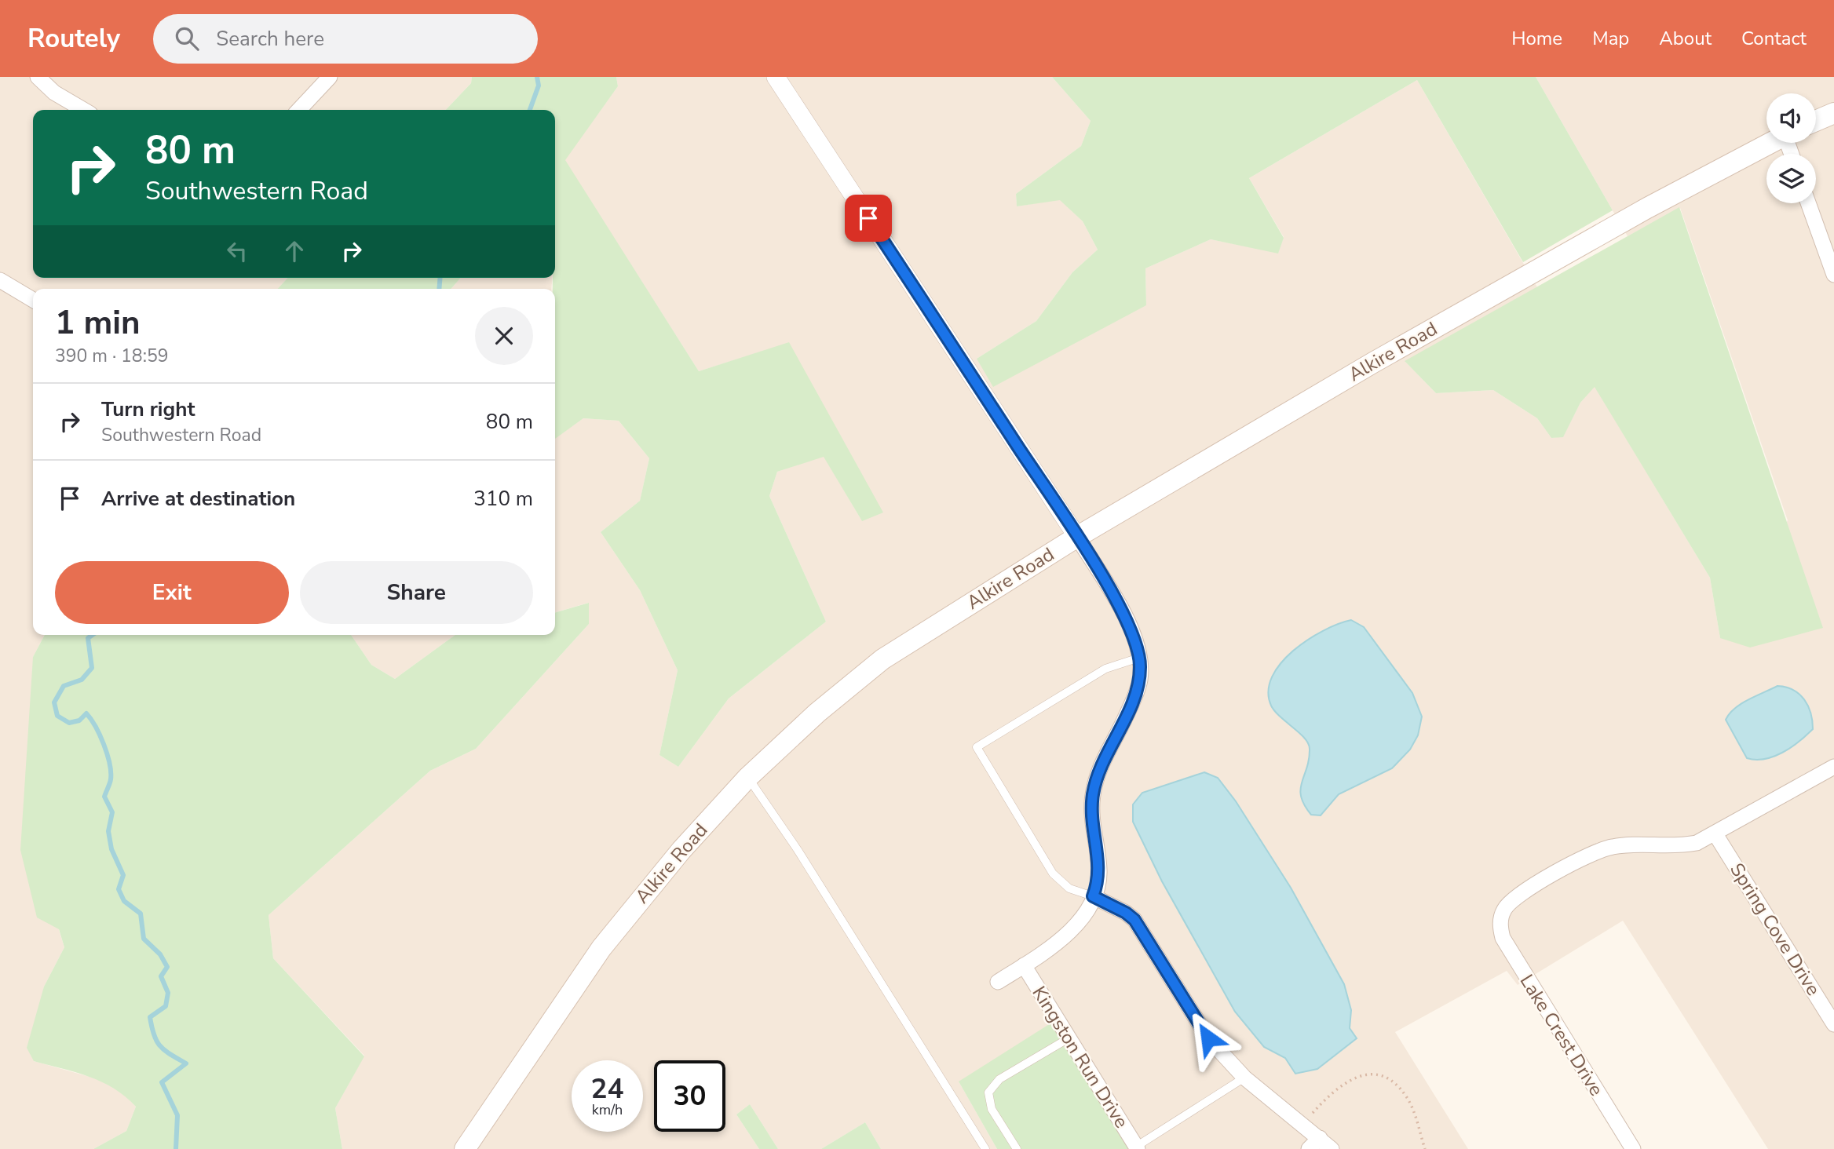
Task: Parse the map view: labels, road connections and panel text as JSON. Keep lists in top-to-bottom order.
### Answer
{
  "streets": {
    "main road": ["Alkire Road"],
    "street": ["Spring Cove Drive", "Lake Crest Drive", "Kingston Run Drive"]
  },
  "crossings": [
    ["Spring Cove Drive", "Lake Crest Drive"]
  ],
  "page": {
    "header": "Routely",
    "search": "Search here",
    "nav": [
      "Home",
      "Map",
      "About",
      "Contact"
    ],
    "turn": ["80 m", "Southwestern Road"],
    "heading": ["1 min", "390 m · 18:59"],
    "list": [
      {
        "name": "Turn right",
        "note": "Southwestern Road",
        "value": "80 m"
      },
      {
        "name": "Arrive at destination",
        "value": "310 m"
      }
    ],
    "buttons": ["Exit", "Share"],
    "speed": "24 km/h",
    "limit": "30"
  }
}
